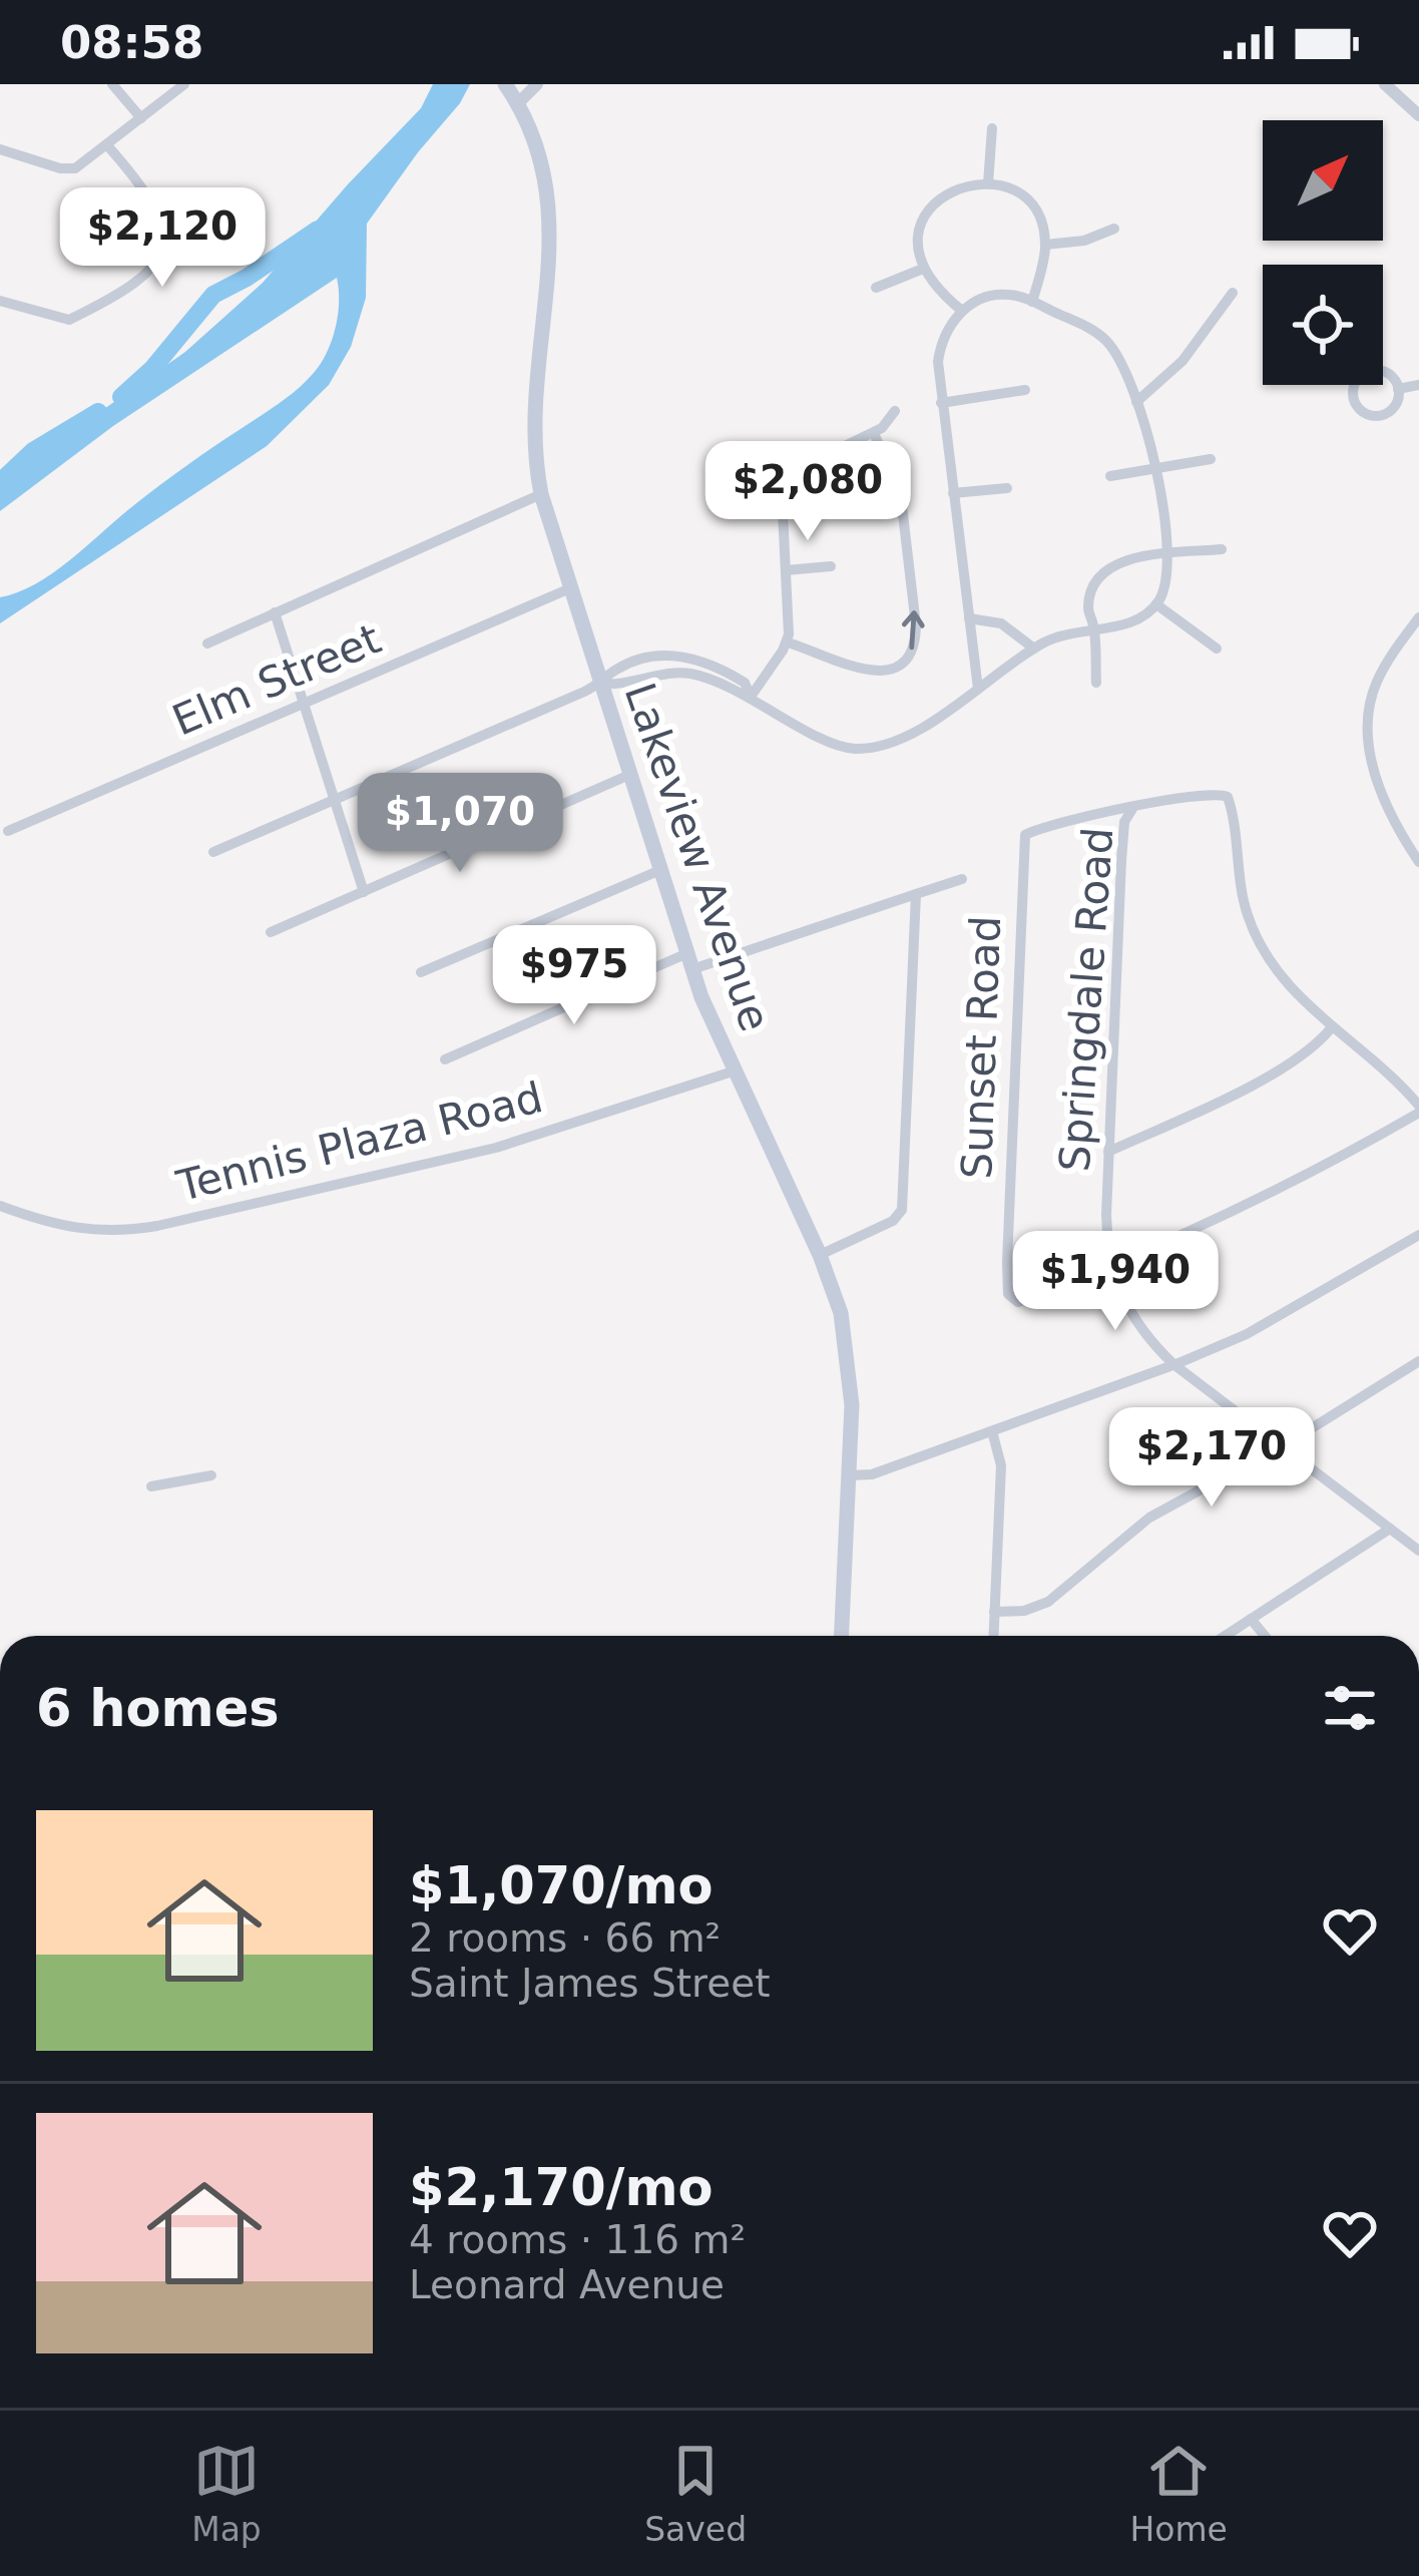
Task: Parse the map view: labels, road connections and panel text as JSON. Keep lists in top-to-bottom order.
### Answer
{
  "streets": {
    "main road": ["Lakeview Avenue"],
    "street": [
      "Elm Street",
      "Springdale Road",
      "Sunset Road",
      "Tennis Plaza Road"
    ]
  },
  "crossings": [
    ["Elm Street", "Lakeview Avenue"],
    ["Lakeview Avenue", "Tennis Plaza Road"],
    ["Springdale Road", "Sunset Road"]
  ],
  "north": "top right",
  "page": {
    "status": "08:58",
    "price": [
      "$2,120",
      "$2,080",
      "$1,070",
      "$975",
      "$1,940",
      "$2,170"
    ],
    "heading": "6 homes",
    "list": [
      {
        "name": "$1,070/mo",
        "note": "2 rooms · 66 m² · Saint James Street"
      },
      {
        "name": "$2,170/mo",
        "note": "4 rooms · 116 m² · Leonard Avenue"
      }
    ],
    "tabs": ["Map", "Saved", "Home"]
  }
}
